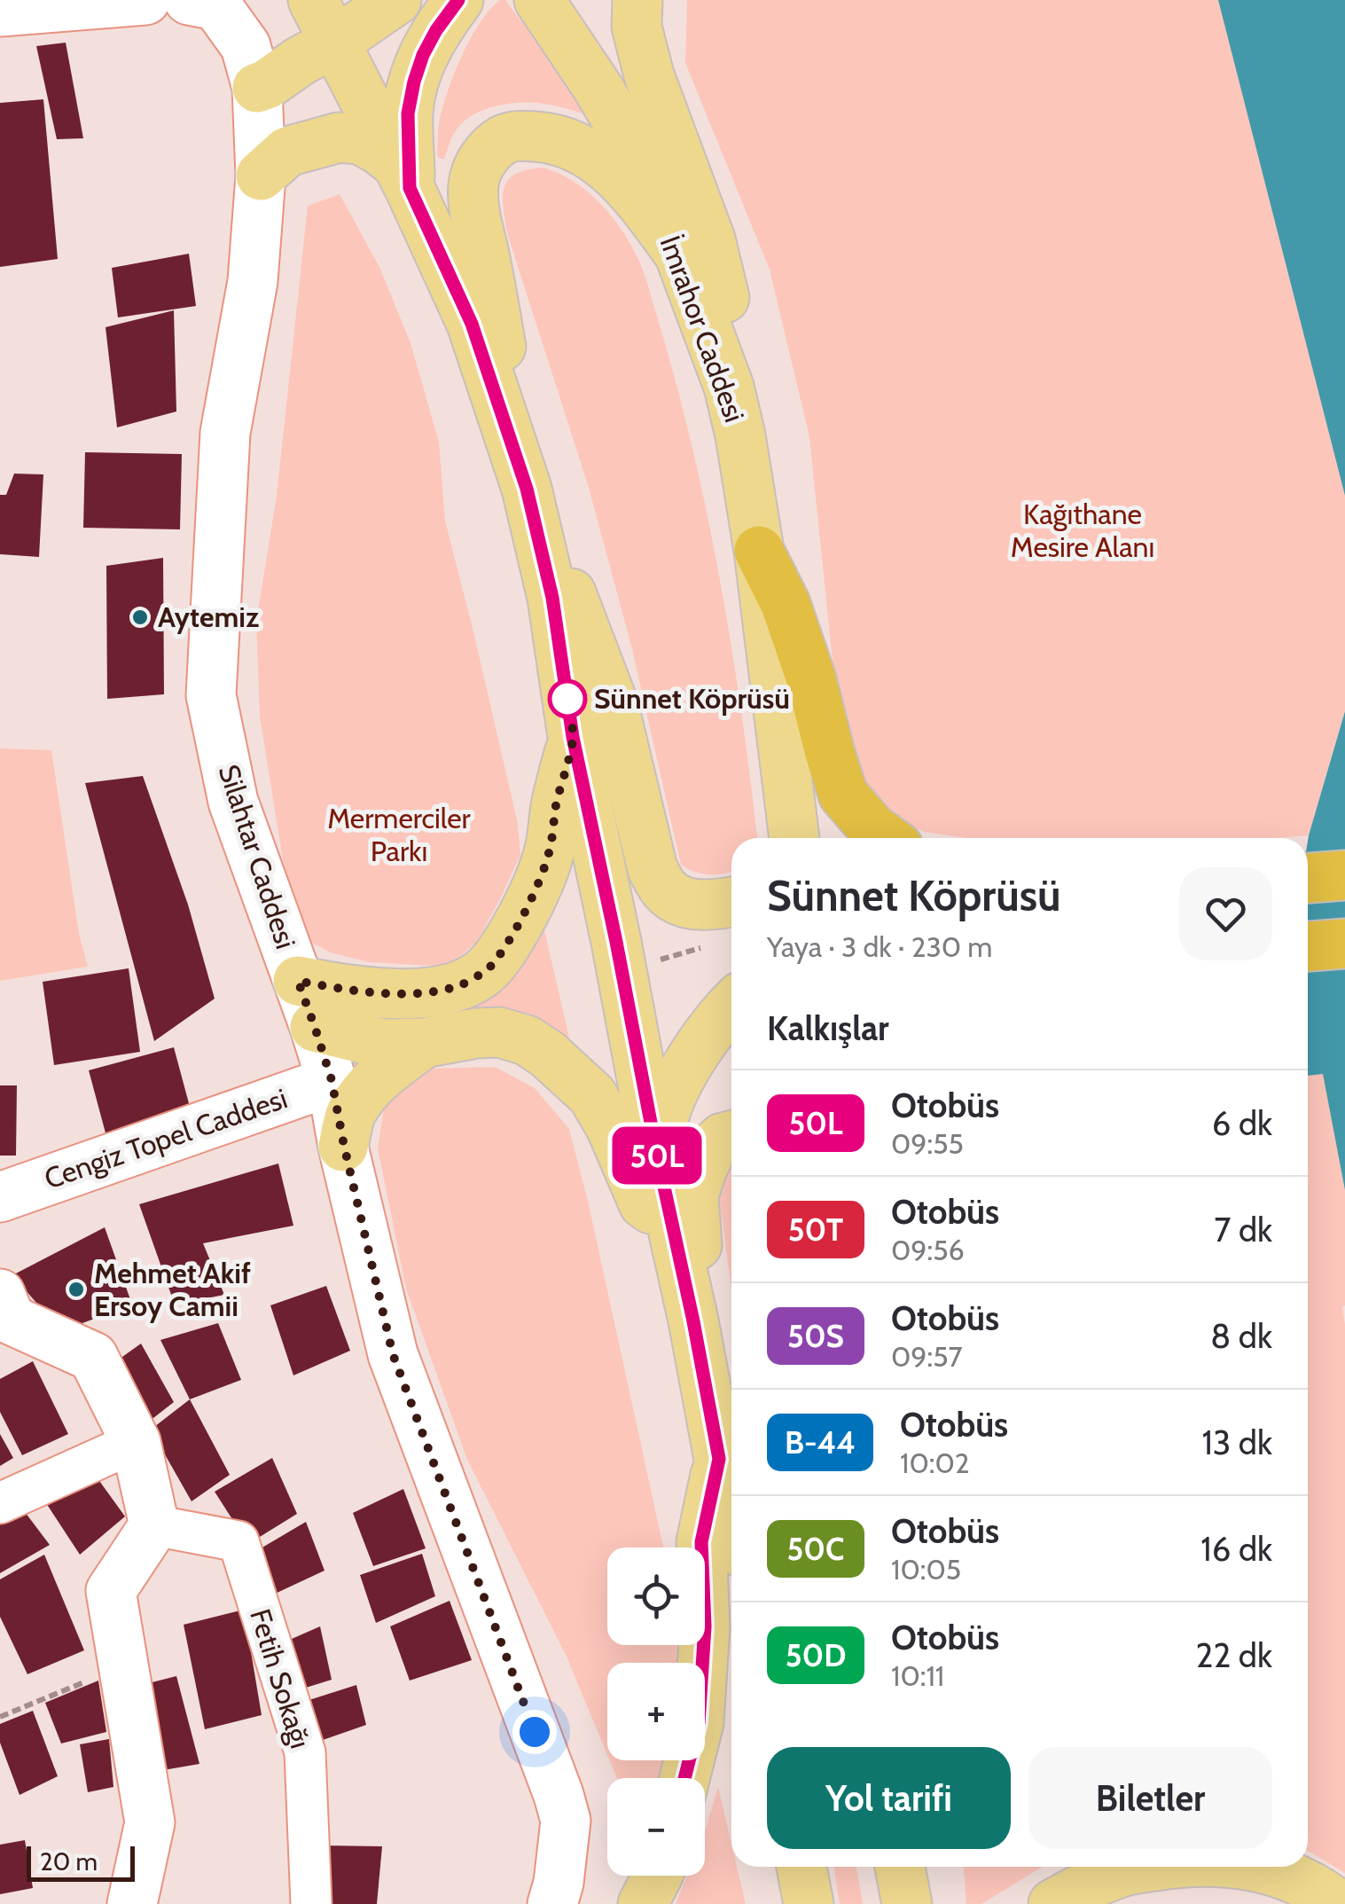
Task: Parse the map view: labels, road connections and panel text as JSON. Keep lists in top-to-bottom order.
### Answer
{
  "streets": {
    "main road": ["İmrahor Caddesi", "Silahtar Caddesi", "Cengiz Topel Caddesi"],
    "street": ["Fetih Sokağı"]
  },
  "crossings": [
    ["Silahtar Caddesi", "Cengiz Topel Caddesi"]
  ],
  "parks": ["Kağıthane Mesire Alanı", "Mermerciler Parkı"],
  "places": ["Aytemiz", "Sünnet Köprüsü", "Mehmet Akif Ersoy Camii"],
  "lines": ["bus line 50L"],
  "scale_bar": "20 m",
  "page": {
    "on_map": "50L",
    "heading": [
      ["Sünnet Köprüsü", "Yaya · 3 dk · 230 m"],
      "Kalkışlar"
    ],
    "list": [
      {
        "mark": "50L",
        "name": "Otobüs",
        "note": "09:55",
        "value": "6 dk"
      },
      {
        "mark": "50T",
        "name": "Otobüs",
        "note": "09:56",
        "value": "7 dk"
      },
      {
        "mark": "50S",
        "name": "Otobüs",
        "note": "09:57",
        "value": "8 dk"
      },
      {
        "mark": "B-44",
        "name": "Otobüs",
        "note": "10:02",
        "value": "13 dk"
      },
      {
        "mark": "50C",
        "name": "Otobüs",
        "note": "10:05",
        "value": "16 dk"
      },
      {
        "mark": "50D",
        "name": "Otobüs",
        "note": "10:11",
        "value": "22 dk"
      }
    ],
    "map_buttons": ["+", "−"],
    "buttons": ["Yol tarifi", "Biletler"],
    "scale": "20 m"
  }
}
